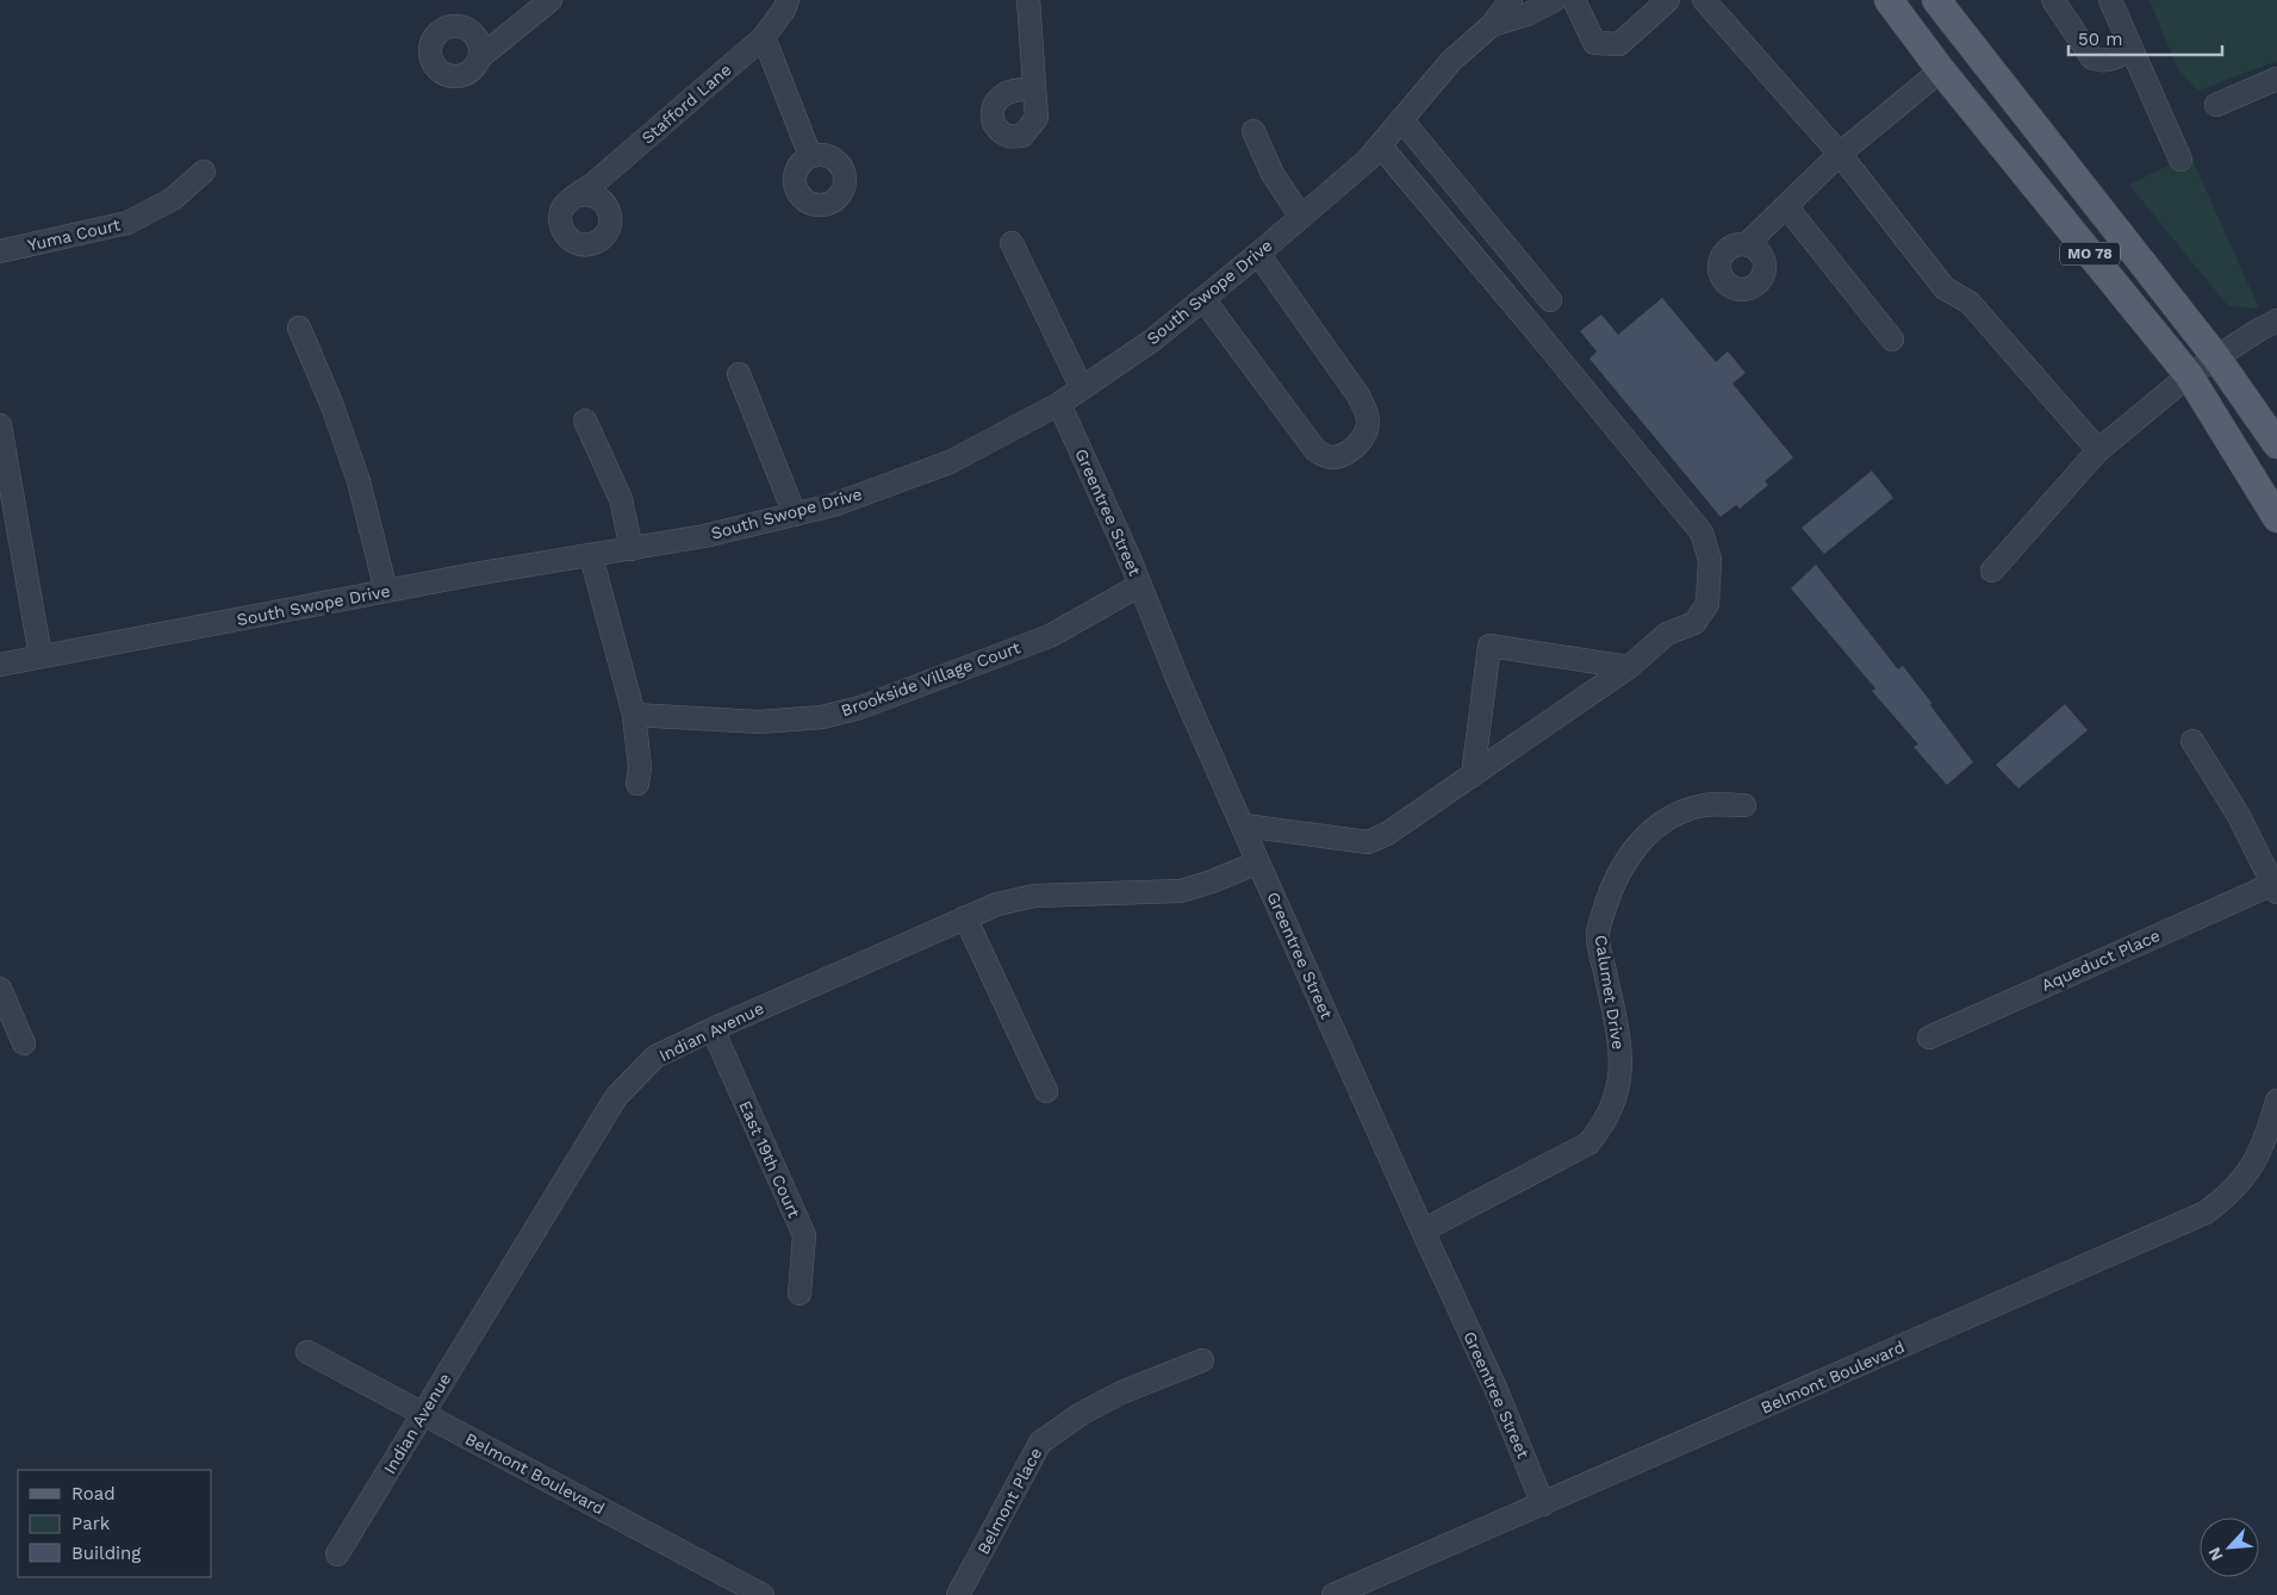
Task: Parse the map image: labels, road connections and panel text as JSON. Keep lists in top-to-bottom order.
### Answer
{
  "streets": {
    "main road": ["MO 78"],
    "street": [
      "Stafford Lane",
      "Yuma Court",
      "South Swope Drive",
      "Greentree Street",
      "Brookside Village Court",
      "Aqueduct Place",
      "Calumet Drive",
      "Indian Avenue",
      "East 19th Court",
      "Belmont Boulevard",
      "Belmont Place"
    ]
  },
  "crossings": [
    ["South Swope Drive", "Greentree Street"],
    ["Greentree Street", "Brookside Village Court"],
    ["Greentree Street", "Calumet Drive"],
    ["Greentree Street", "Indian Avenue"],
    ["Greentree Street", "Belmont Boulevard"],
    ["Indian Avenue", "East 19th Court"],
    ["Indian Avenue", "Belmont Boulevard"]
  ],
  "legend": ["Road", "Park", "Building"],
  "scale_bar": "50 m",
  "north": "bottom left"
}
